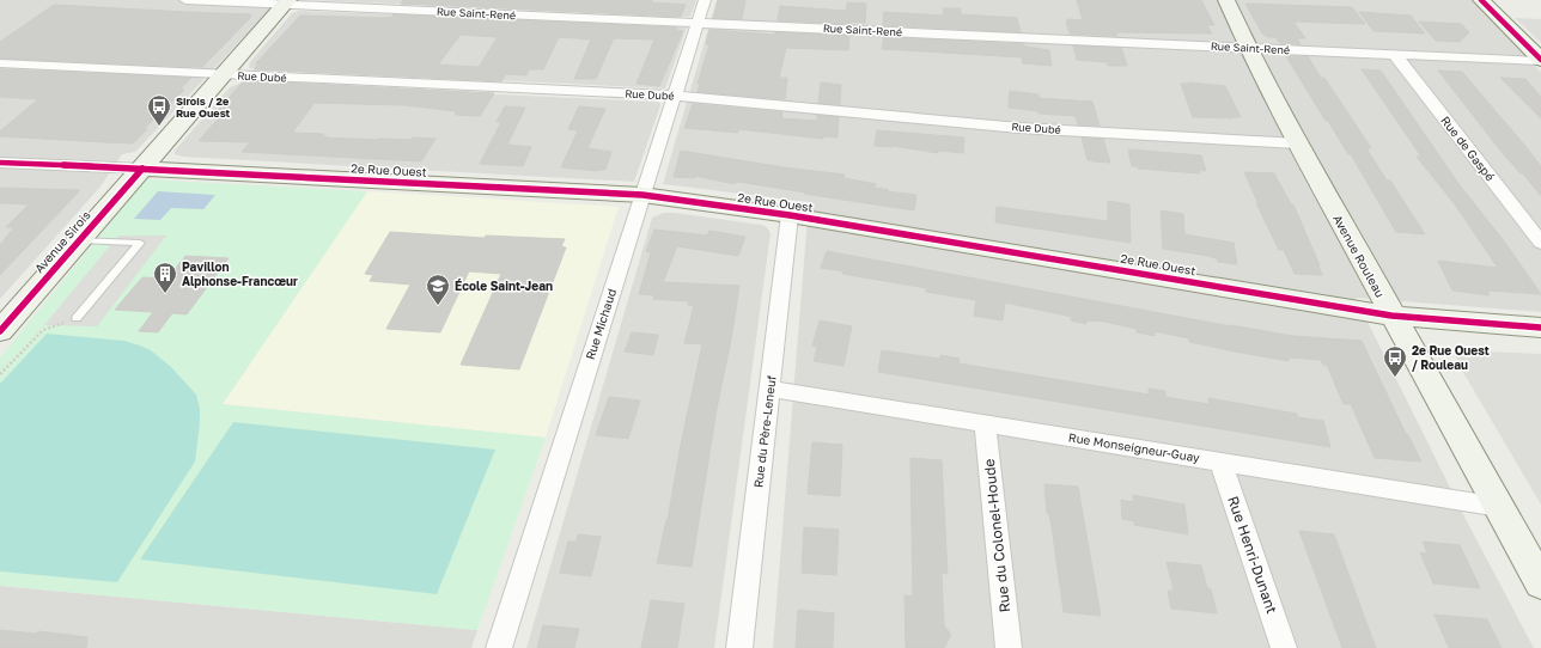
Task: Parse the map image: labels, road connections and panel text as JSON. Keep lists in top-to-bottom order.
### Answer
{
  "streets": {
    "street": [
      "Rue Saint-René",
      "Rue Dubé",
      "Rue de Gaspé",
      "2e Rue Ouest",
      "Avenue Sirois",
      "Avenue Rouleau",
      "Rue Michaud",
      "Rue du Père-Leneuf",
      "Rue Monseigneur-Guay",
      "Rue du Colonel-Houde",
      "Rue Henri-Dunant"
    ]
  },
  "crossings": [
    ["Rue Saint-René", "Rue de Gaspé"],
    ["Rue Saint-René", "Avenue Sirois"],
    ["Rue Saint-René", "Avenue Rouleau"],
    ["Rue Saint-René", "Rue Michaud"],
    ["Rue Dubé", "Avenue Sirois"],
    ["Rue Dubé", "Avenue Rouleau"],
    ["Rue Dubé", "Rue Michaud"],
    ["2e Rue Ouest", "Avenue Sirois"],
    ["2e Rue Ouest", "Avenue Rouleau"],
    ["2e Rue Ouest", "Rue Michaud"],
    ["2e Rue Ouest", "Rue du Père-Leneuf"],
    ["Avenue Rouleau", "Rue Monseigneur-Guay"],
    ["Rue du Père-Leneuf", "Rue Monseigneur-Guay"],
    ["Rue Monseigneur-Guay", "Rue du Colonel-Houde"],
    ["Rue Monseigneur-Guay", "Rue Henri-Dunant"]
  ],
  "places": {
    "bus stop": ["Sirois / 2e Rue Ouest", "2e Rue Ouest / Rouleau"],
    "building": ["Pavillon Alphonse-Francœur"],
    "school or university": ["École Saint-Jean"]
  }
}
